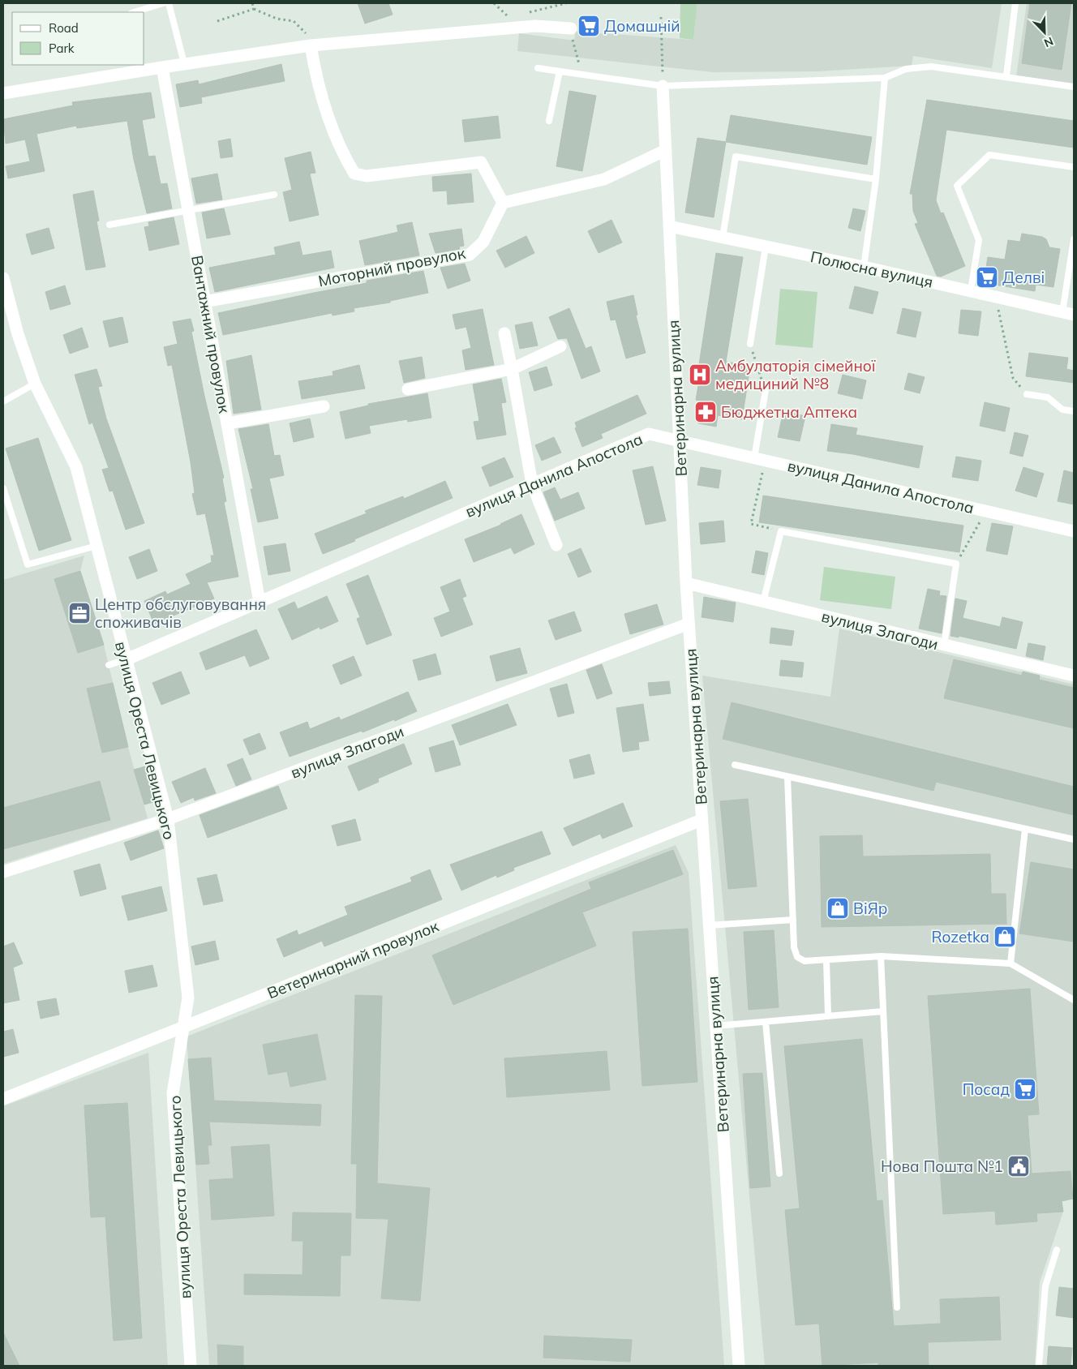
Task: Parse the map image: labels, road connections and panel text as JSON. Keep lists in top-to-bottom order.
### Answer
{
  "streets": {
    "street": [
      "Моторний провулок",
      "Полюсна вулиця",
      "Вантажний провулок",
      "Ветеринарна вулиця",
      "вулиця Данила Апостола",
      "вулиця Злагоди",
      "вулиця Ореста Левицького",
      "Ветеринарний провулок"
    ]
  },
  "crossings": [
    ["Моторний провулок", "Вантажний провулок"],
    ["Полюсна вулиця", "Ветеринарна вулиця"],
    ["Вантажний провулок", "вулиця Данила Апостола"],
    ["Ветеринарна вулиця", "вулиця Данила Апостола"],
    ["Ветеринарна вулиця", "вулиця Злагоди"],
    ["Ветеринарна вулиця", "Ветеринарний провулок"],
    ["вулиця Данила Апостола", "вулиця Ореста Левицького"],
    ["вулиця Злагоди", "вулиця Ореста Левицького"],
    ["вулиця Ореста Левицького", "Ветеринарний провулок"]
  ],
  "places": {
    "supermarket": ["Домашній", "Делві", "Посад"],
    "hospital": ["Амбулаторія сімейної медициний №8"],
    "pharmacy": ["Бюджетна Аптека"],
    "office": ["Центр обслуговування споживачів"],
    "shop": ["ВіЯр", "Rozetka"],
    "public building": ["Нова Пошта №1"]
  },
  "legend": ["Road", "Park"],
  "north": "bottom right"
}
